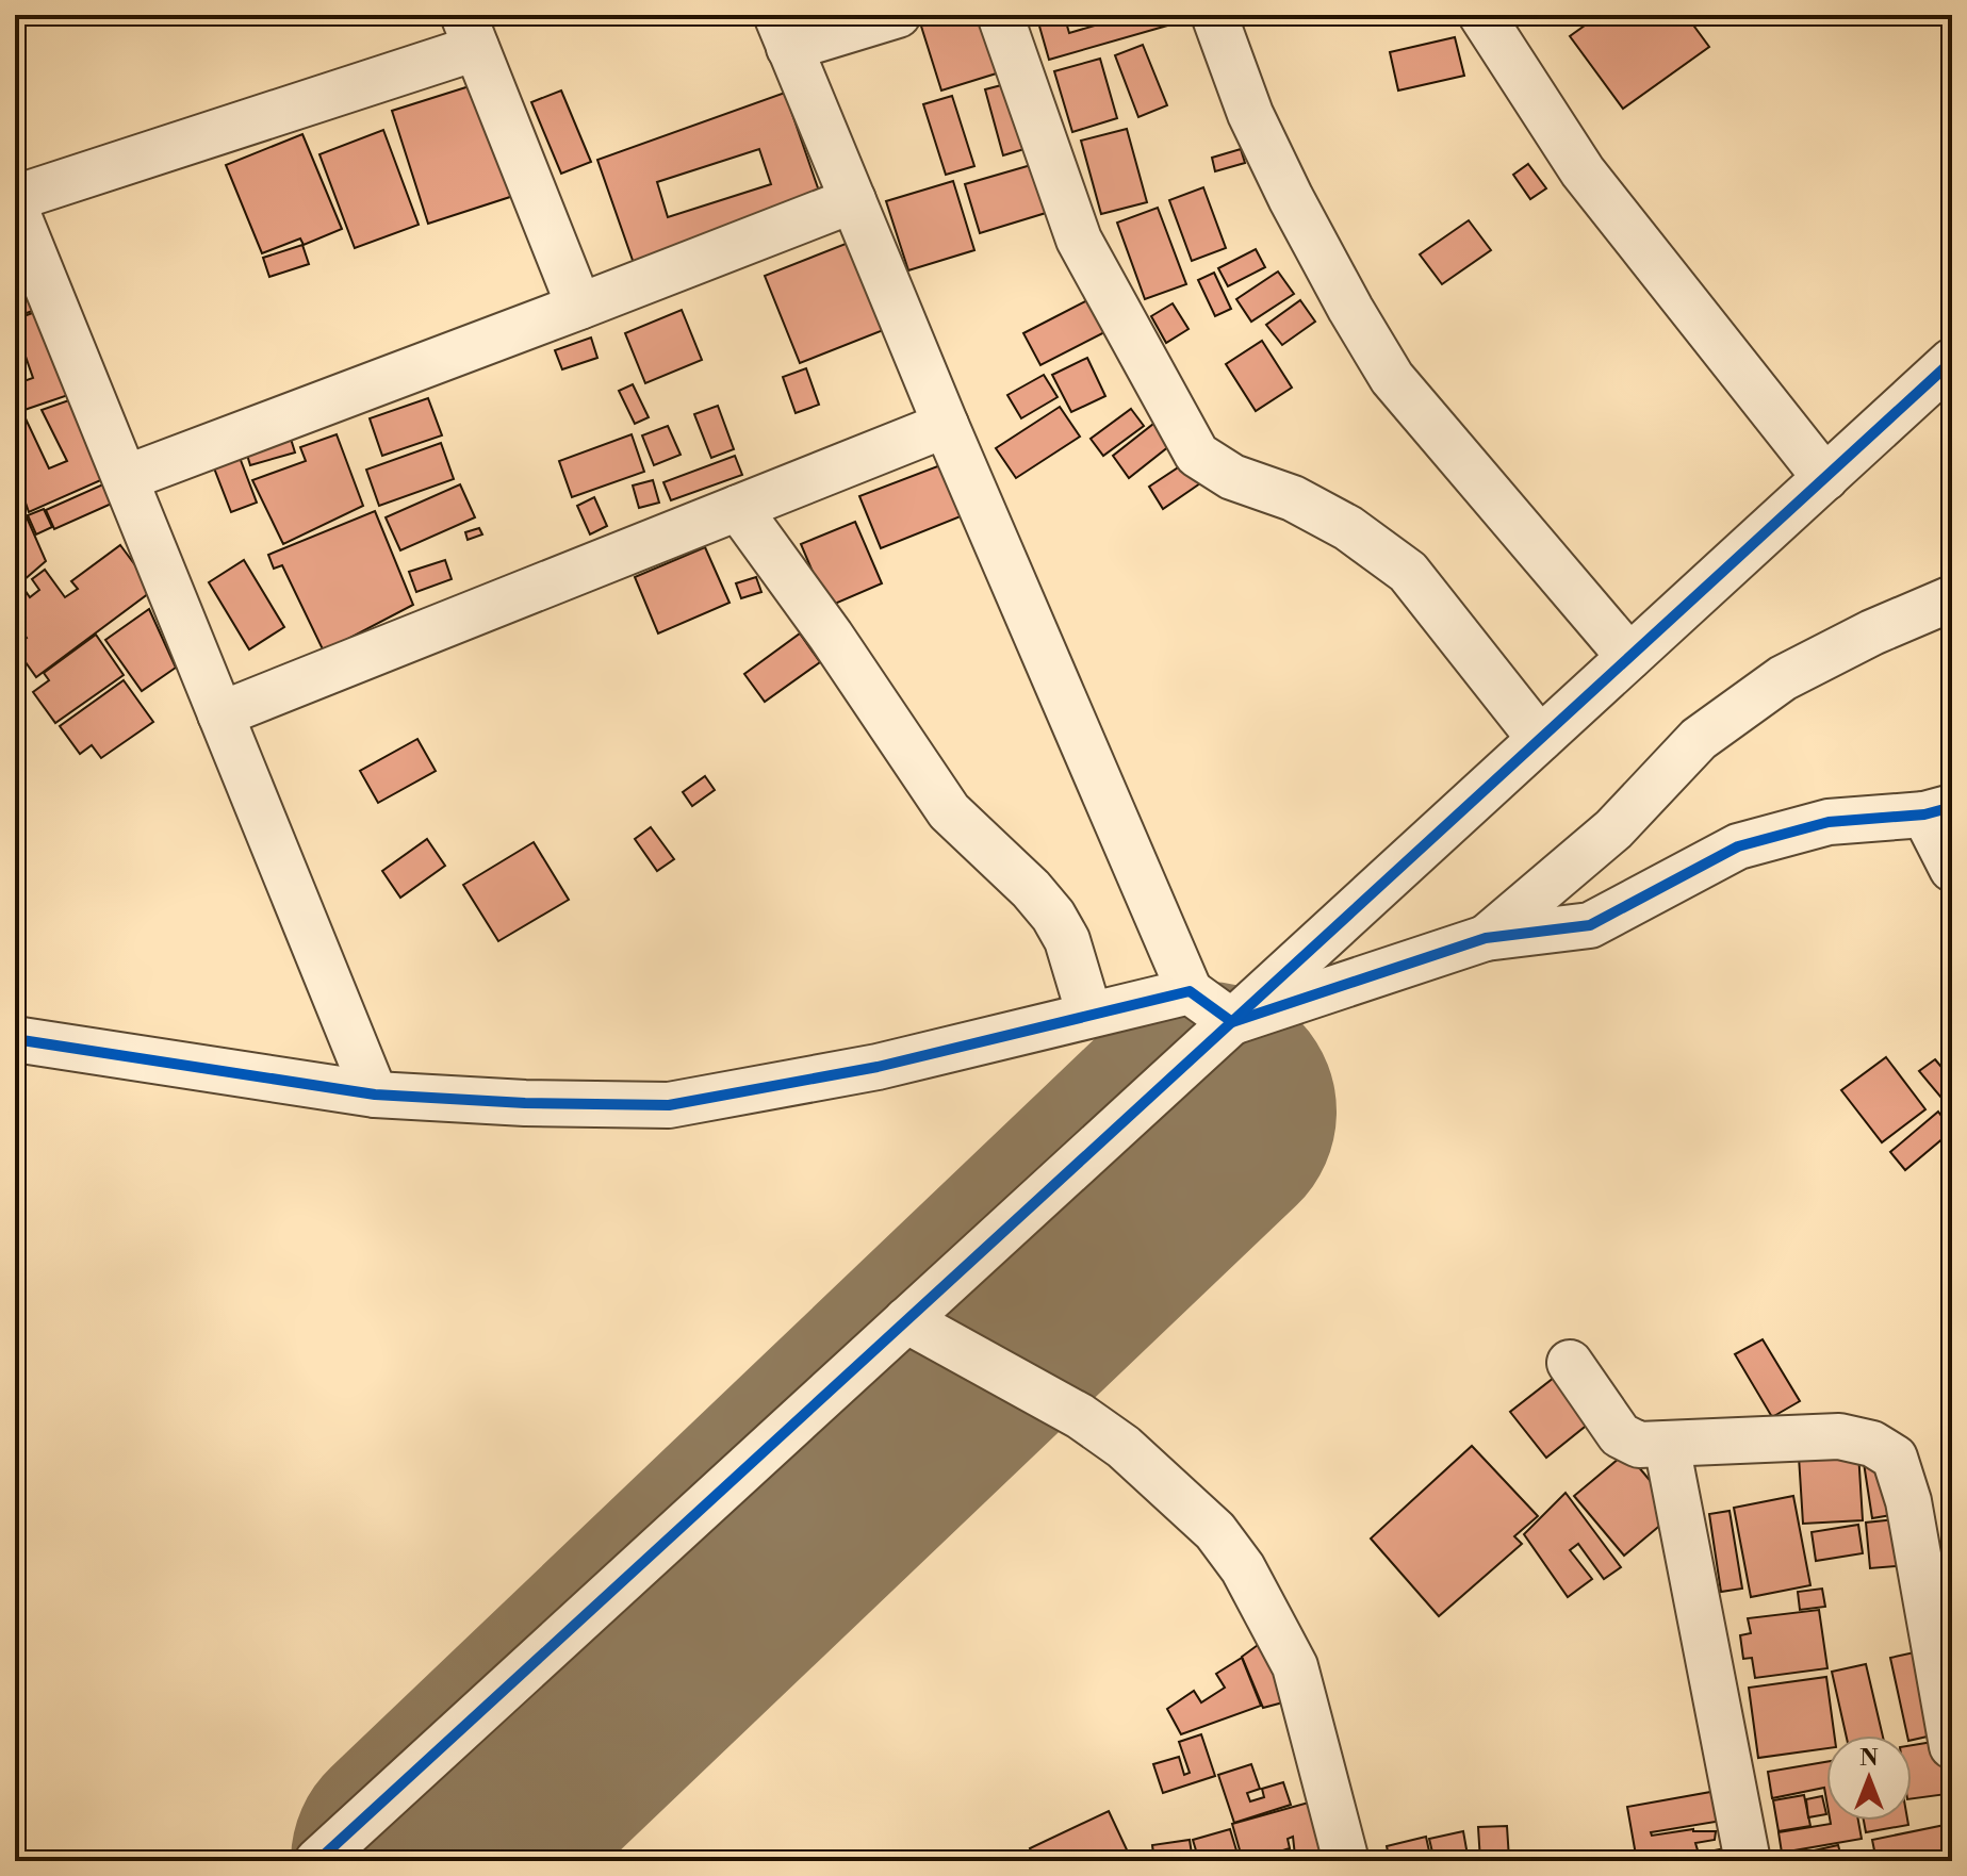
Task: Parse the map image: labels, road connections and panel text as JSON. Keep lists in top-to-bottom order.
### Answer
{
  "north": "top"
}
